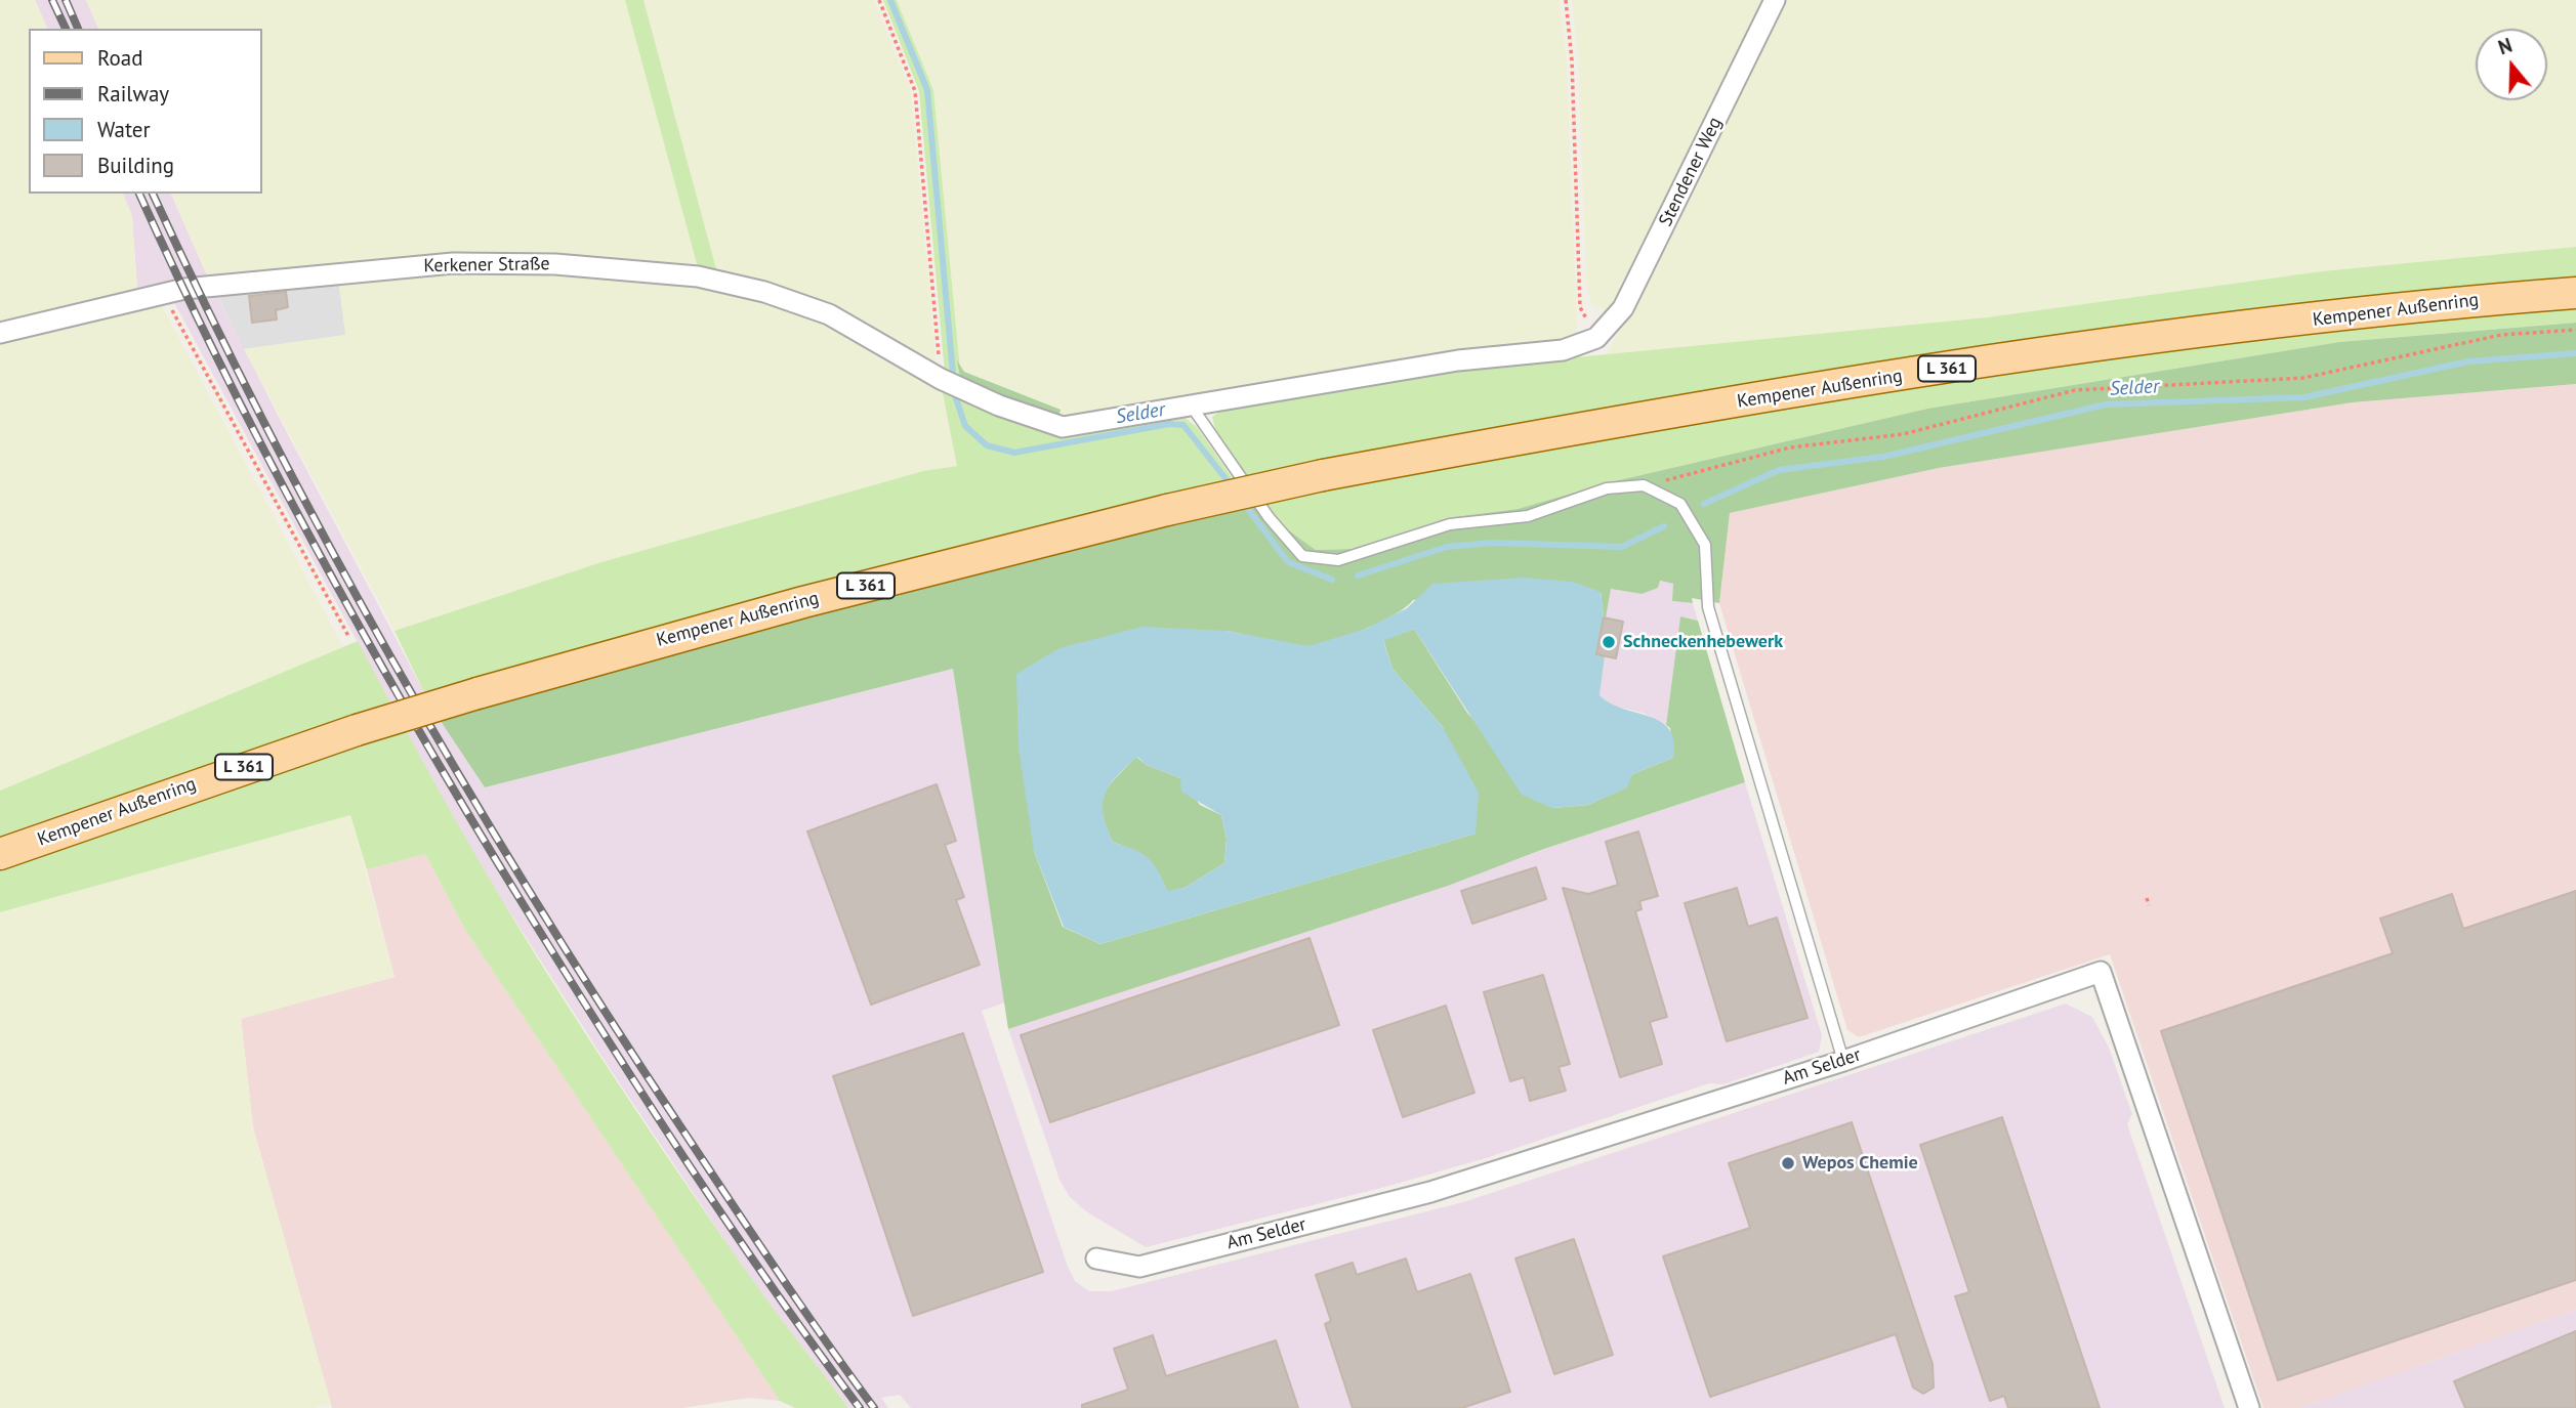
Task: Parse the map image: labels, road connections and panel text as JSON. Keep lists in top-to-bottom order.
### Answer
{
  "streets": {
    "main road": ["Kempener Außenring", "L 361"],
    "street": ["Stendener Weg", "Kerkener Straße", "Am Selder"]
  },
  "crossings": [
    ["Stendener Weg", "Kerkener Straße"]
  ],
  "water": ["Selder"],
  "places": ["Schneckenhebewerk", "Wepos Chemie"],
  "legend": [
    "Road",
    "Railway",
    "Water",
    "Building"
  ],
  "north": "top"
}
